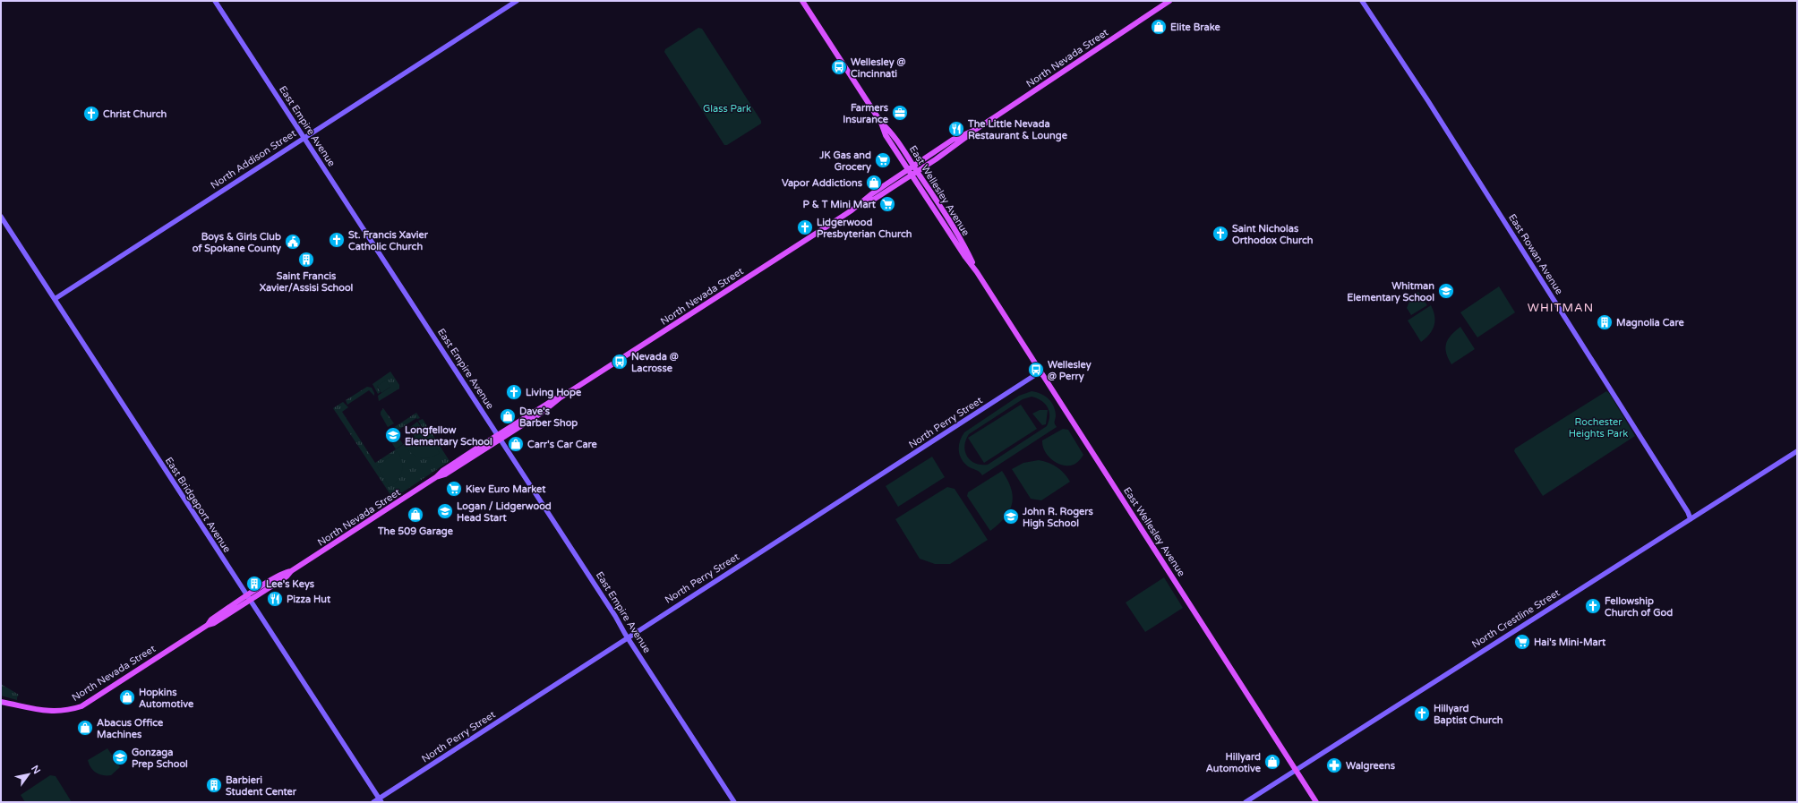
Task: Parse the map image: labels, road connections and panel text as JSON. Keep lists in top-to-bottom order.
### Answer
{
  "streets": {
    "main road": ["North Nevada Street", "East Wellesley Avenue"],
    "street": [
      "East Empire Avenue",
      "North Addison Street",
      "East Rowan Avenue",
      "North Perry Street",
      "East Bridgeport Avenue",
      "North Crestline Street"
    ]
  },
  "crossings": [
    ["North Nevada Street", "East Empire Avenue"],
    ["North Nevada Street", "East Wellesley Avenue"],
    ["North Nevada Street", "East Bridgeport Avenue"],
    ["East Empire Avenue", "North Addison Street"],
    ["East Empire Avenue", "North Perry Street"],
    ["North Addison Street", "East Bridgeport Avenue"],
    ["East Wellesley Avenue", "North Perry Street"],
    ["East Wellesley Avenue", "North Crestline Street"],
    ["East Rowan Avenue", "North Crestline Street"],
    ["North Perry Street", "East Bridgeport Avenue"]
  ],
  "districts": ["WHITMAN"],
  "parks": ["Glass Park", "Rochester Heights Park"],
  "places": {
    "shop": [
      "Elite Brake",
      "Vapor Addictions",
      "Dave's Barber Shop",
      "Carr's Car Care",
      "The 509 Garage",
      "Hopkins Automotive",
      "Abacus Office Machines",
      "Hillyard Automotive"
    ],
    "bus stop": ["Wellesley @ Cincinnati", "Nevada @ Lacrosse", "Wellesley @ Perry"],
    "office": ["Farmers Insurance"],
    "church": [
      "Christ Church",
      "Lidgerwood Presbyterian Church",
      "Saint Nicholas Orthodox Church",
      "St. Francis Xavier Catholic Church",
      "Living Hope",
      "Fellowship Church of God",
      "Hillyard Baptist Church"
    ],
    "restaurant": ["The Little Nevada Restaurant & Lounge", "Pizza Hut"],
    "supermarket": [
      "JK Gas and Grocery",
      "P & T Mini Mart",
      "Kiev Euro Market",
      "Hai's Mini-Mart"
    ],
    "public building": ["Boys & Girls Club of Spokane County"],
    "building": [
      "Saint Francis Xavier/Assisi School",
      "Magnolia Care",
      "Lee's Keys",
      "Barbieri Student Center"
    ],
    "school or university": [
      "Whitman Elementary School",
      "Longfellow Elementary School",
      "Logan / Lidgerwood Head Start",
      "John R. Rogers High School",
      "Gonzaga Prep School"
    ],
    "pharmacy": ["Walgreens"]
  },
  "north": "top right"
}
